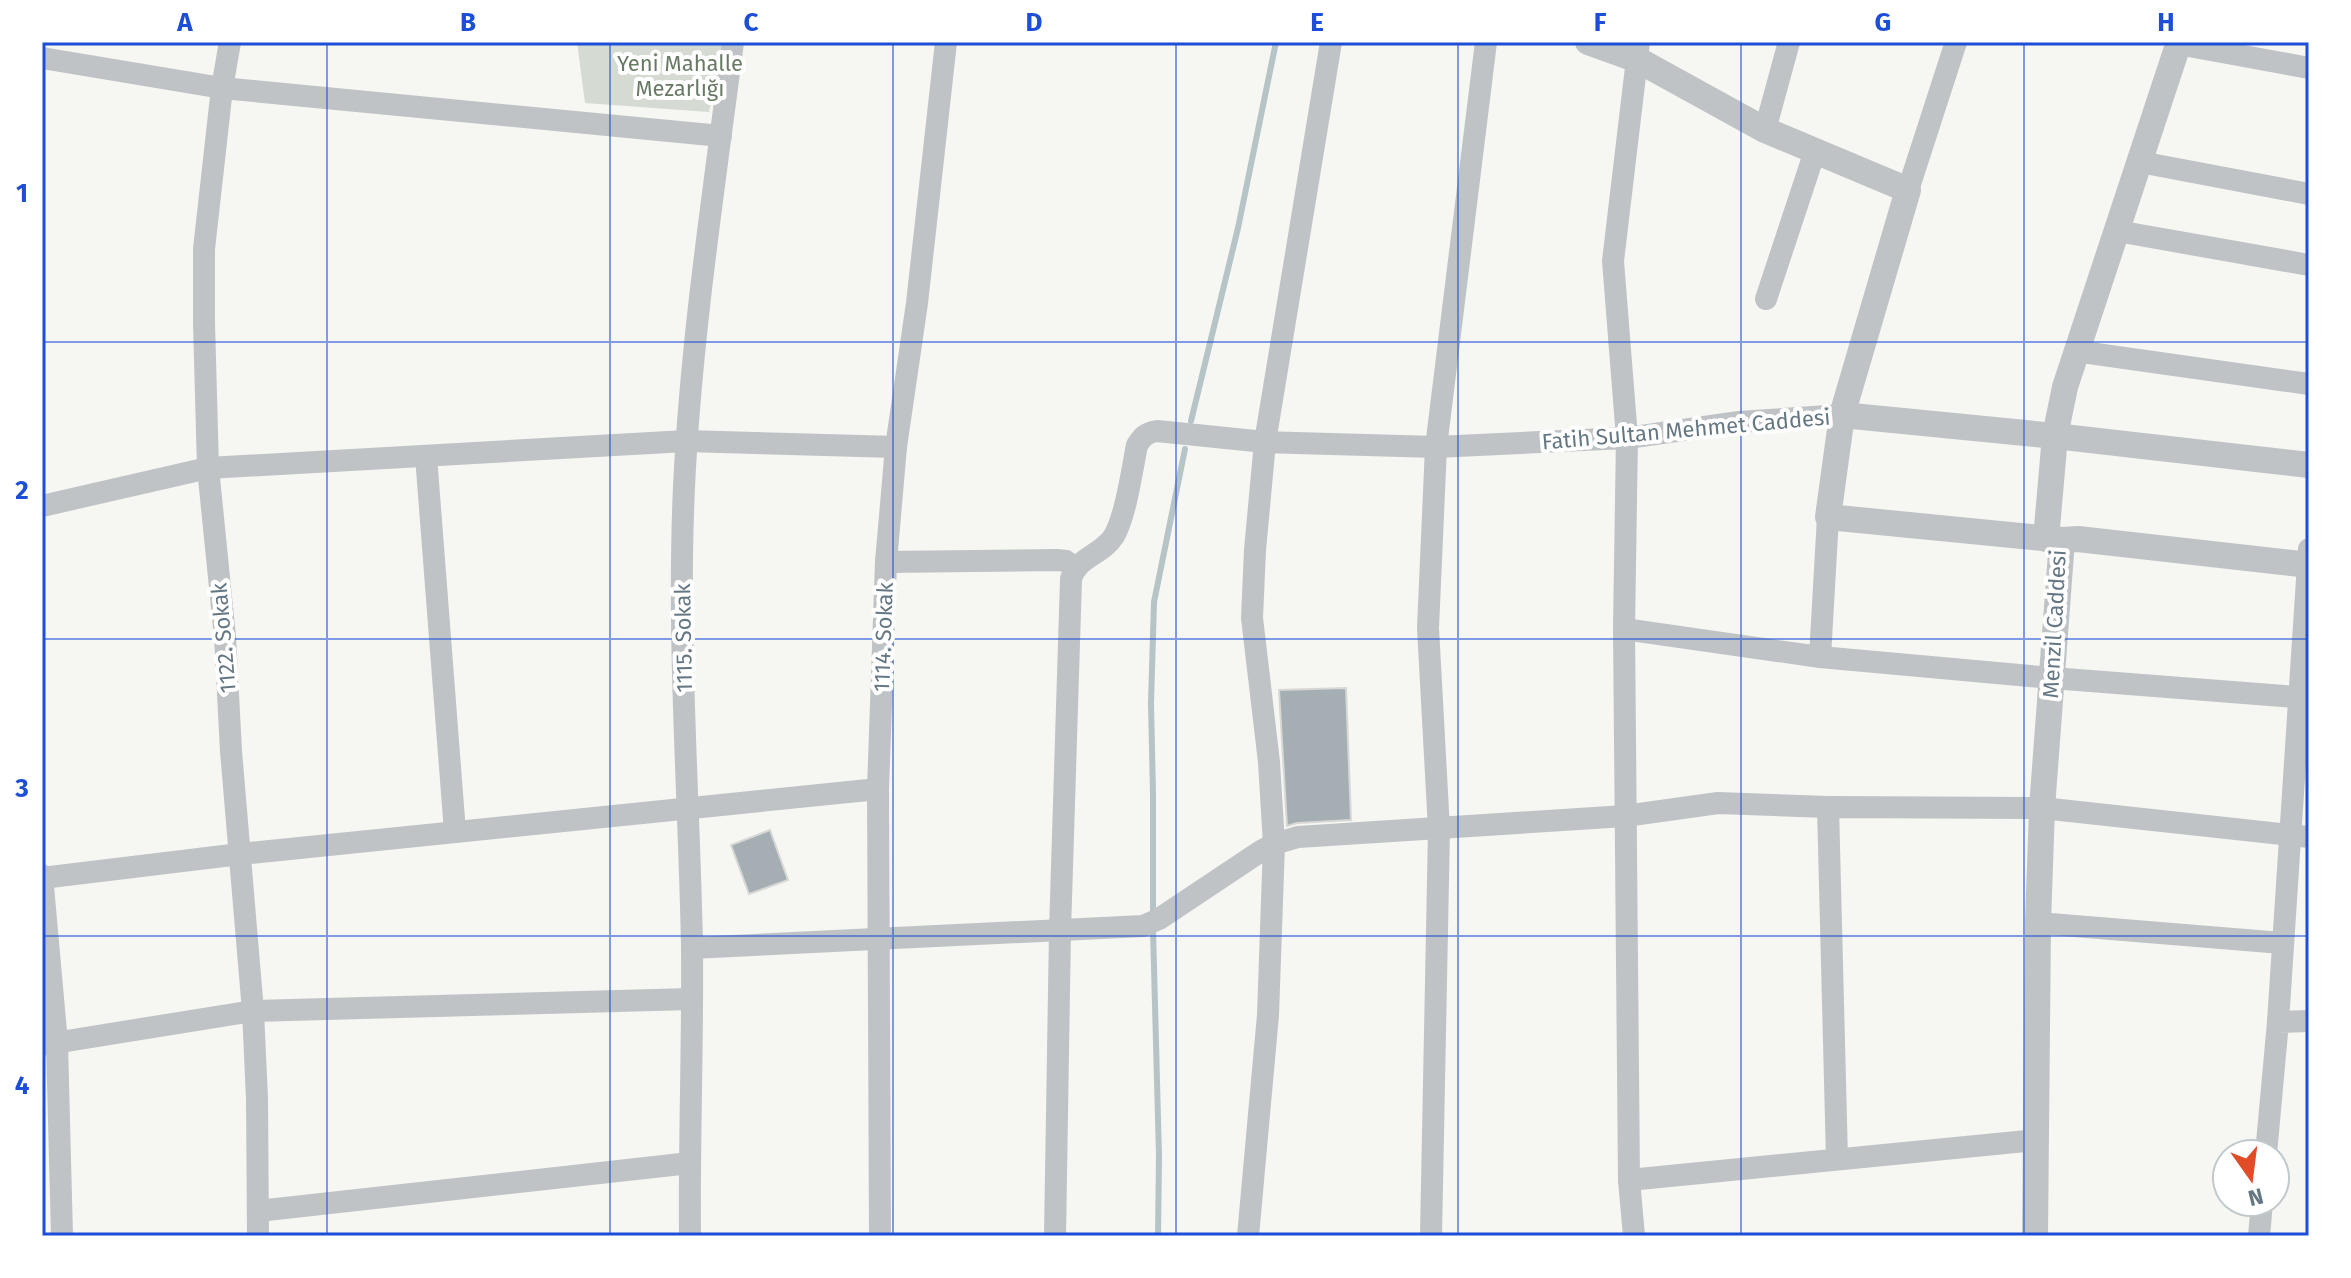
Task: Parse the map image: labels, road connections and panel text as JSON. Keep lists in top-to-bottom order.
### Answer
{
  "streets": {
    "street": [
      "Fatih Sultan Mehmet Caddesi",
      "Menzil Caddesi",
      "1114. Sokak",
      "1122. Sokak",
      "1115. Sokak"
    ]
  },
  "crossings": [
    ["Fatih Sultan Mehmet Caddesi", "Menzil Caddesi"]
  ],
  "parks": ["Yeni Mahalle Mezarlığı"],
  "north": "bottom",
  "grid": {
    "columns": [
      "A",
      "B",
      "C",
      "D",
      "E",
      "F",
      "G",
      "H"
    ],
    "rows": [
      "1",
      "2",
      "3",
      "4"
    ]
  }
}
